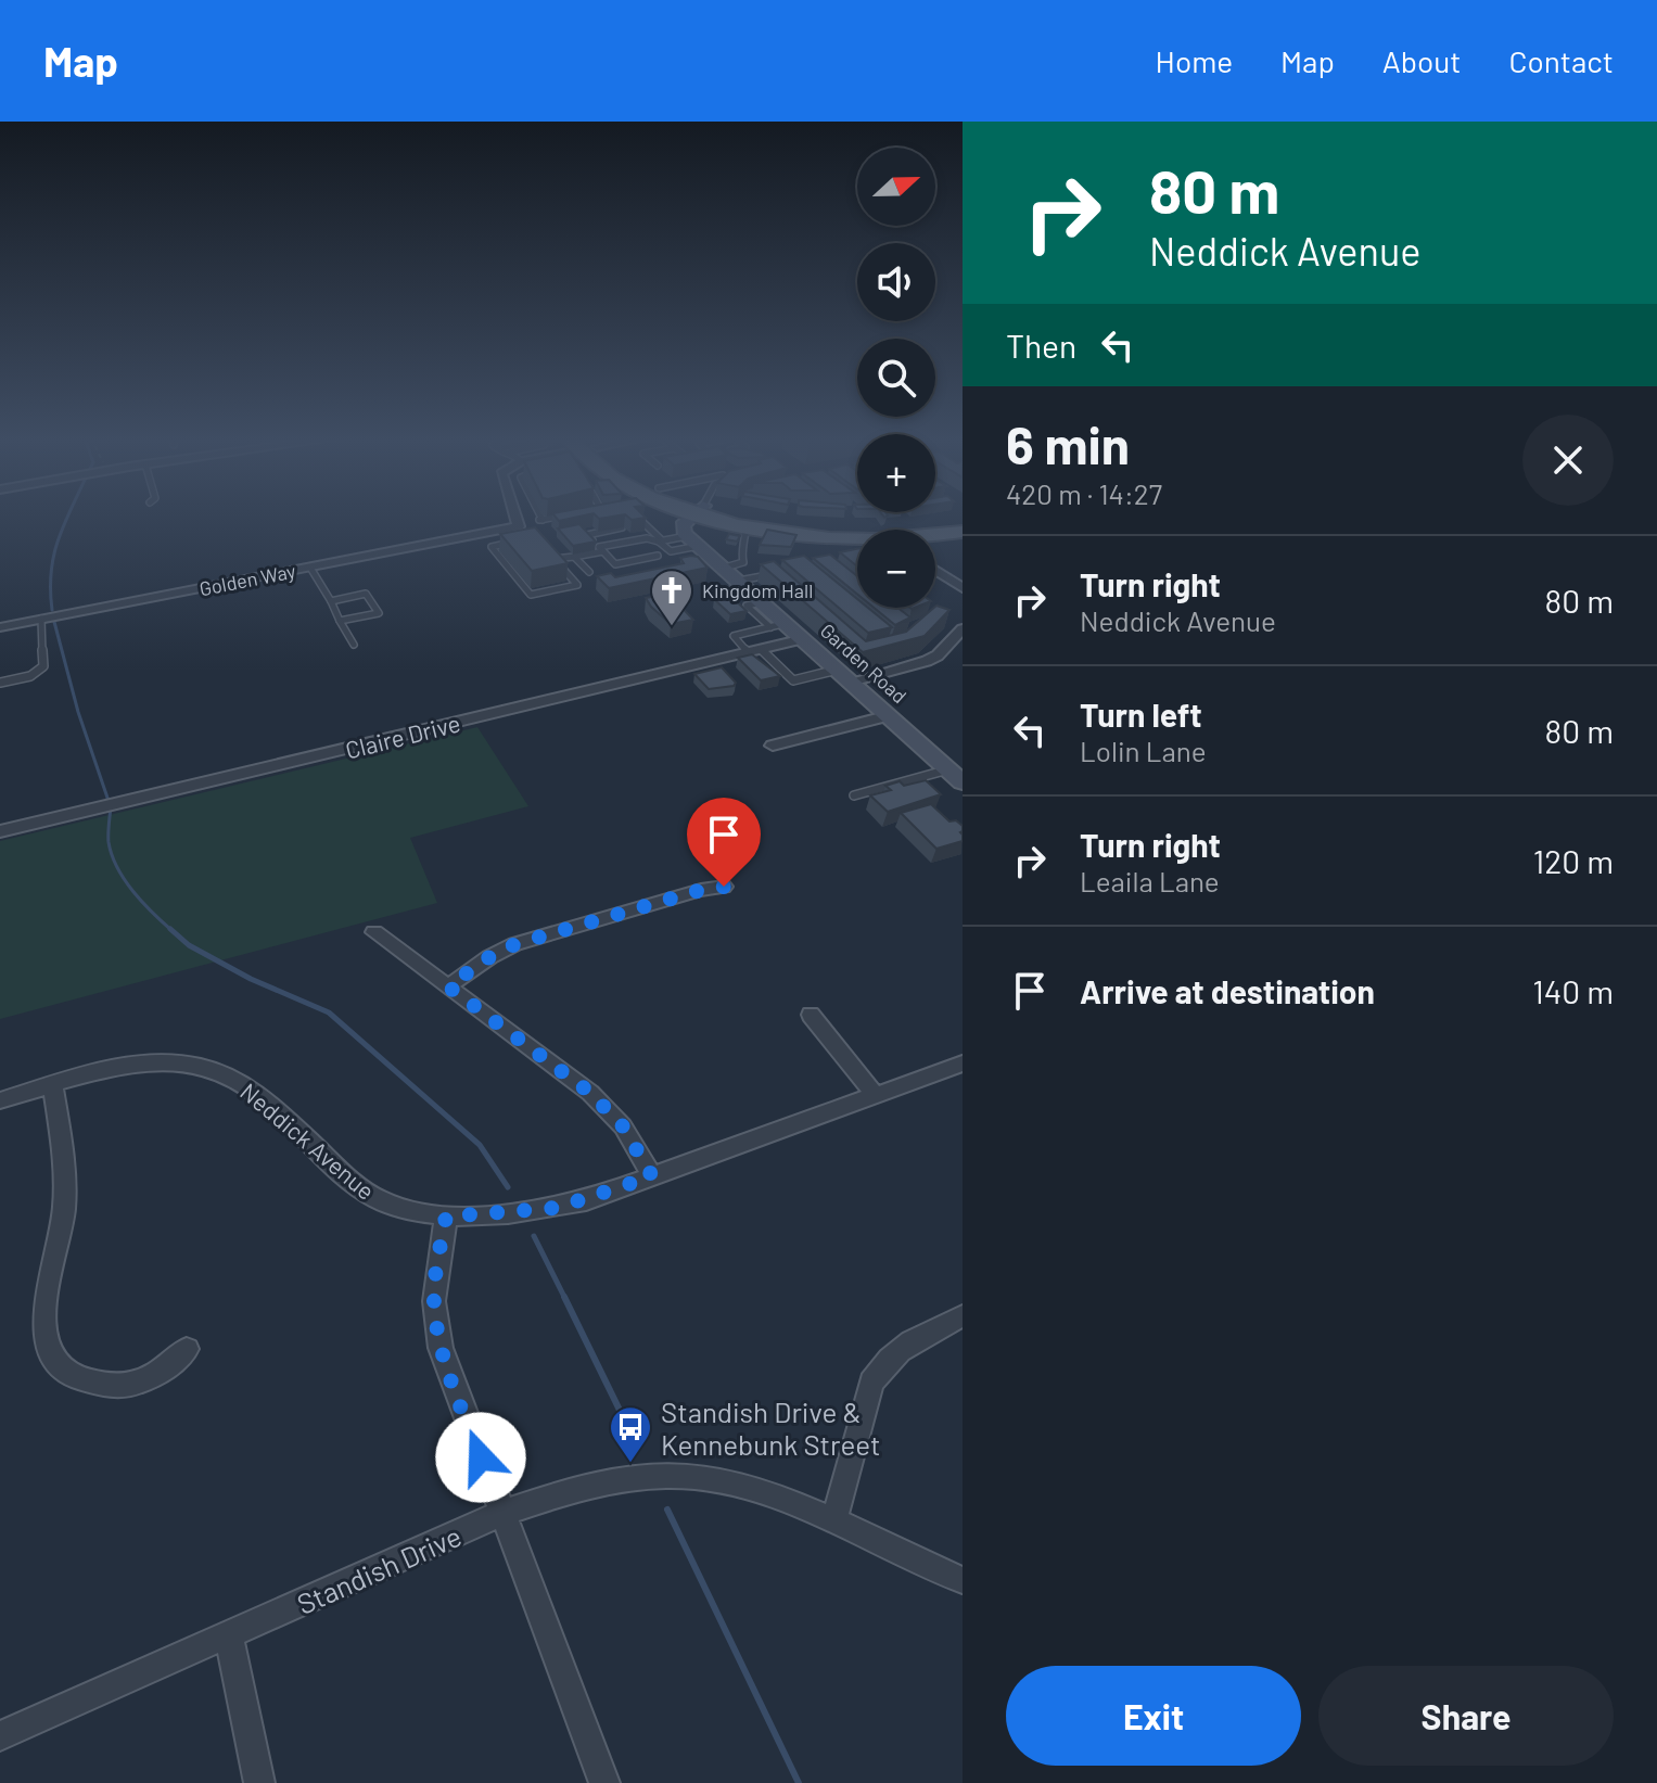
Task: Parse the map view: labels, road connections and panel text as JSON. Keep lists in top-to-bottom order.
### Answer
{
  "streets": {
    "street": [
      "Golden Way",
      "Garden Road",
      "Claire Drive",
      "Neddick Avenue",
      "Standish Drive"
    ]
  },
  "crossings": [
    ["Garden Road", "Claire Drive"]
  ],
  "places": {
    "church": ["Kingdom Hall"],
    "bus stop": ["Standish Drive & Kennebunk Street"]
  },
  "north": "right",
  "page": {
    "header": "Map",
    "nav": [
      "Home",
      "Map",
      "About",
      "Contact"
    ],
    "turn": ["80 m", "Neddick Avenue"],
    "map_buttons": ["+", "−"],
    "then": "Then",
    "heading": ["6 min", "420 m · 14:27"],
    "list": [
      {
        "name": "Turn right",
        "note": "Neddick Avenue",
        "value": "80 m"
      },
      {
        "name": "Turn left",
        "note": "Lolin Lane",
        "value": "80 m"
      },
      {
        "name": "Turn right",
        "note": "Leaila Lane",
        "value": "120 m"
      },
      {
        "name": "Arrive at destination",
        "value": "140 m"
      }
    ],
    "buttons": ["Exit", "Share"]
  }
}
